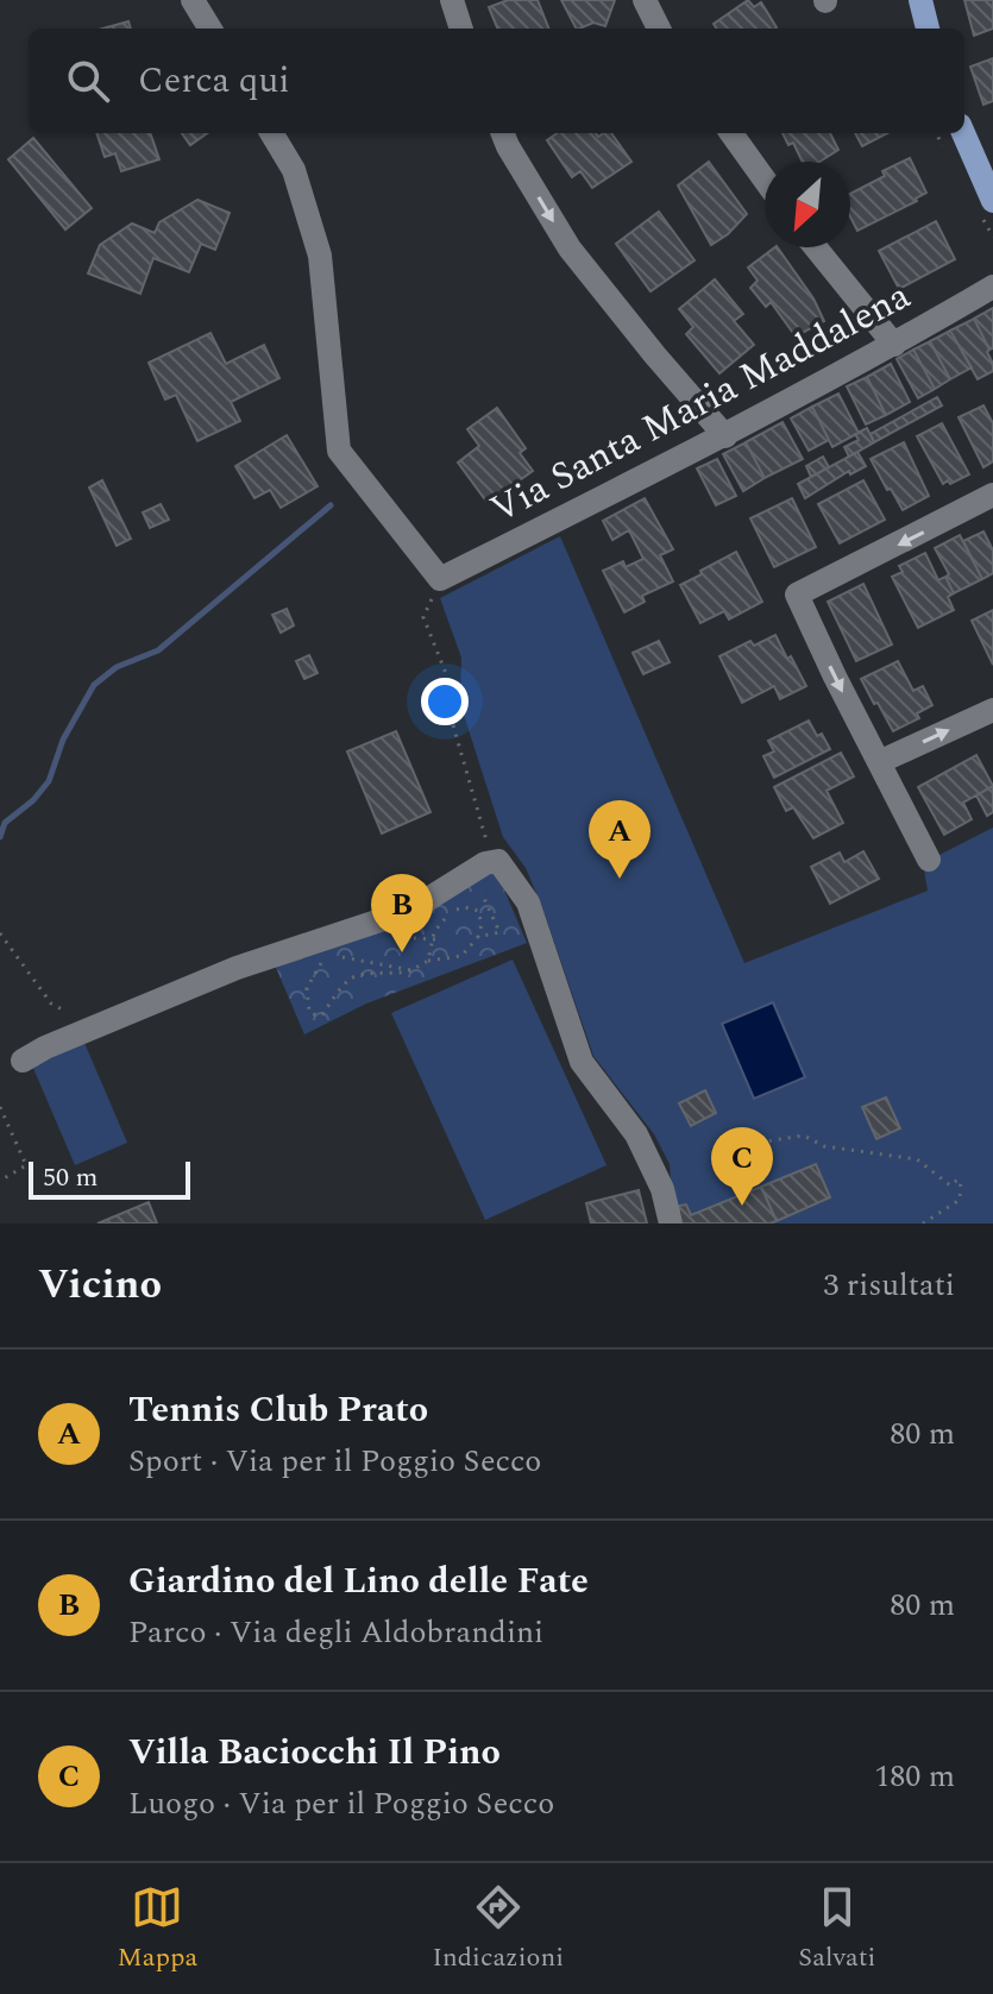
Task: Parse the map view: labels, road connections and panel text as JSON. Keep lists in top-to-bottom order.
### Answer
{
  "streets": {
    "street": ["Via Santa Maria Maddalena"]
  },
  "scale_bar": "50 m",
  "north": "bottom left",
  "page": {
    "search": "Cerca qui",
    "pins": ["A", "B", "C"],
    "scale": "50 m",
    "heading": ["Vicino", "3 risultati"],
    "list": [
      {
        "mark": "A",
        "name": "Tennis Club Prato",
        "note": "Sport · Via per il Poggio Secco",
        "value": "80 m"
      },
      {
        "mark": "B",
        "name": "Giardino del Lino delle Fate",
        "note": "Parco · Via degli Aldobrandini",
        "value": "80 m"
      },
      {
        "mark": "C",
        "name": "Villa Baciocchi Il Pino",
        "note": "Luogo · Via per il Poggio Secco",
        "value": "180 m"
      }
    ],
    "nav": ["Mappa", "Indicazioni", "Salvati"]
  }
}
